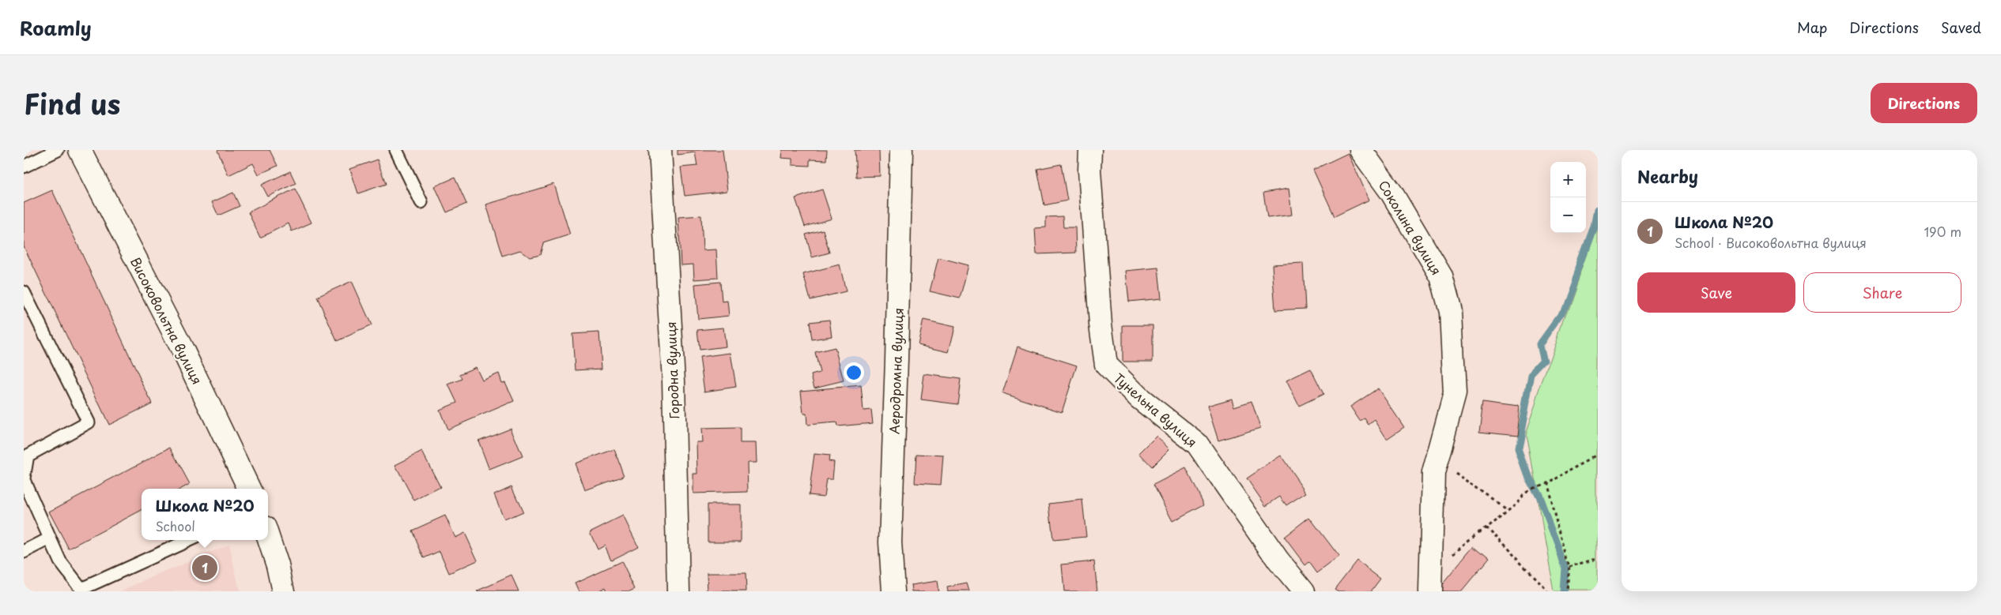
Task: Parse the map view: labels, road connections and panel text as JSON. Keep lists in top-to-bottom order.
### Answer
{
  "streets": {
    "street": [
      "Соколина вулиця",
      "Високовольтна вулиця",
      "Городна вулиця",
      "Аеродромна вулиця",
      "Тунельна вулиця"
    ]
  },
  "page": {
    "header": "Roamly",
    "nav": ["Map", "Directions", "Saved"],
    "title": "Find us",
    "buttons": [
      "Directions",
      ["Save", "Share"]
    ],
    "heading": "Nearby",
    "map_buttons": ["+", "−"],
    "list": [
      {
        "mark": "1",
        "name": "Школа №20",
        "note": "School · Високовольтна вулиця",
        "value": "190 m"
      }
    ],
    "popup": ["Школа №20", "School"],
    "pins": "1"
  }
}
